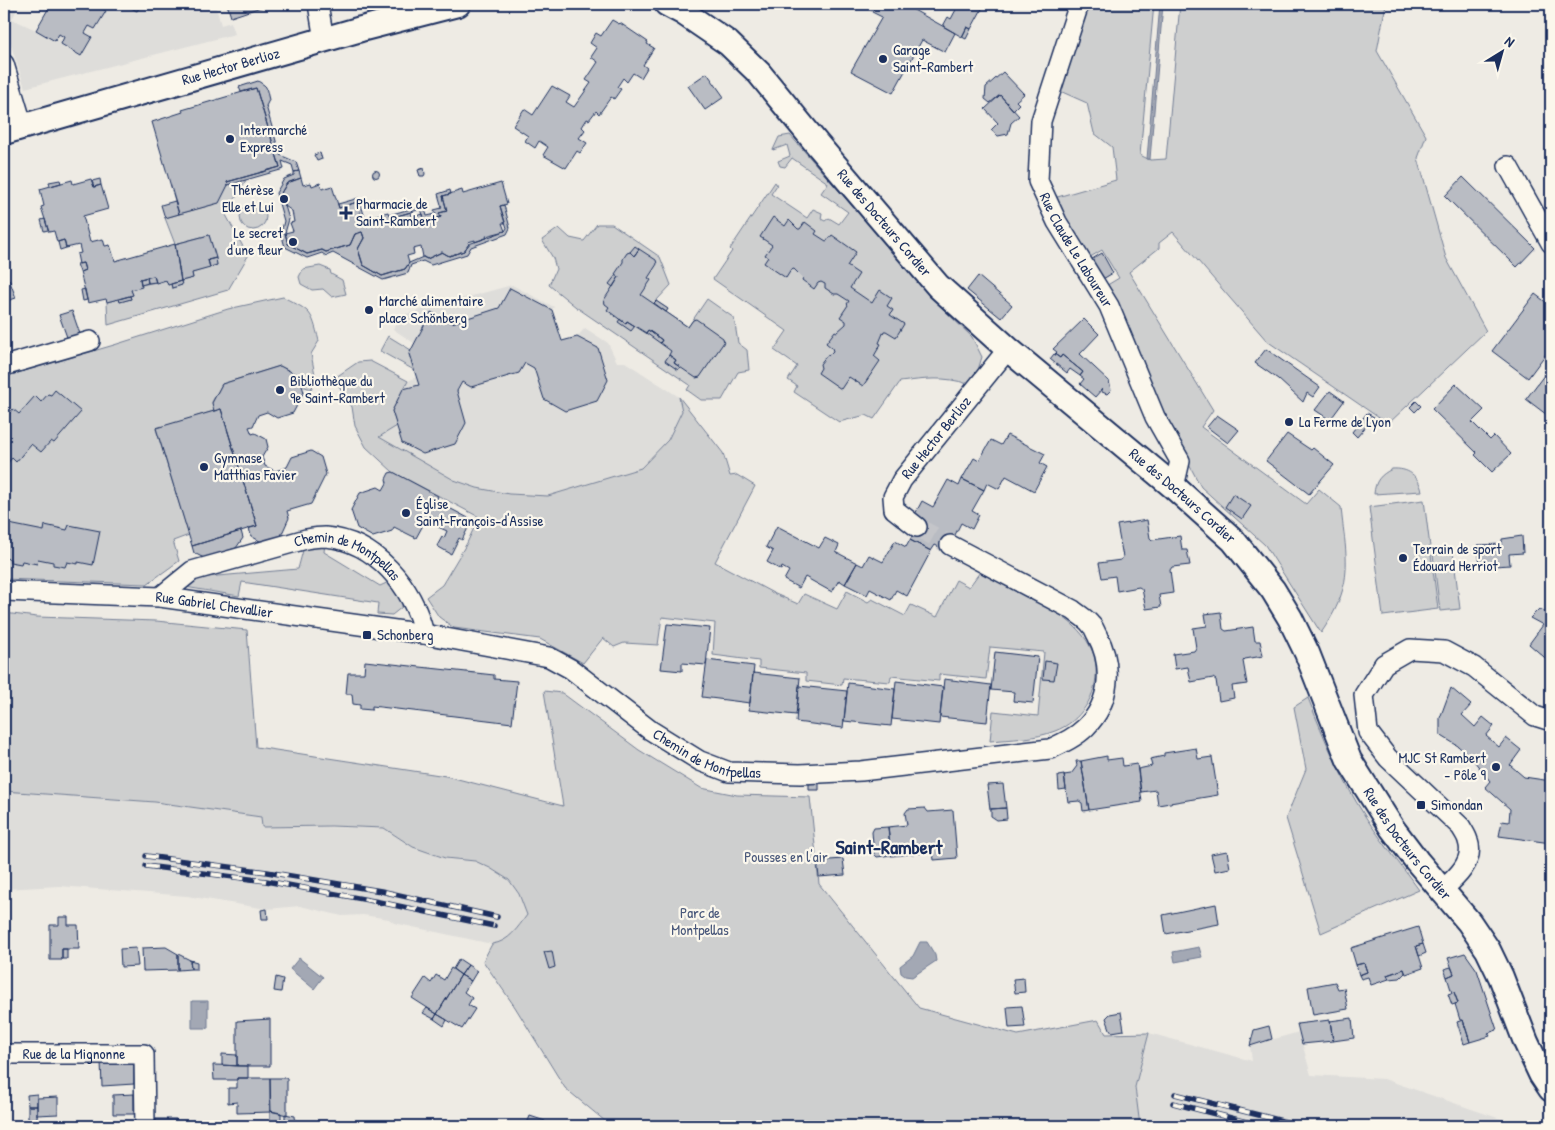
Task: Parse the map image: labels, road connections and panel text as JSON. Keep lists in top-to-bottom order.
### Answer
{
  "streets": {
    "street": [
      "Rue Hector Berlioz",
      "Rue des Docteurs Cordier",
      "Rue Claude Le Laboureur",
      "Chemin de Montpellas",
      "Rue Gabriel Chevallier",
      "Rue de la Mignonne"
    ]
  },
  "crossings": [
    ["Rue Hector Berlioz", "Rue des Docteurs Cordier"],
    ["Rue des Docteurs Cordier", "Rue Claude Le Laboureur"],
    ["Chemin de Montpellas", "Rue Gabriel Chevallier"]
  ],
  "districts": ["Saint-Rambert"],
  "parks": ["Pousses en l'air", "Parc de Montpellas"],
  "places": {
    "other": [
      "Garage Saint-Rambert",
      "Intermarché Express",
      "Thérèse Elle et Lui",
      "Le secret d'une fleur",
      "Marché alimentaire place Schönberg",
      "Bibliothèque du 9e Saint-Rambert",
      "La Ferme de Lyon",
      "Gymnase Matthias Favier",
      "Église Saint-François-d'Assise",
      "Terrain de sport Édouard Herriot",
      "MJC St Rambert - Pôle 9"
    ],
    "health": ["Pharmacie de Saint-Rambert"],
    "transit": ["Schonberg", "Simondan"]
  },
  "north": "top right"
}
